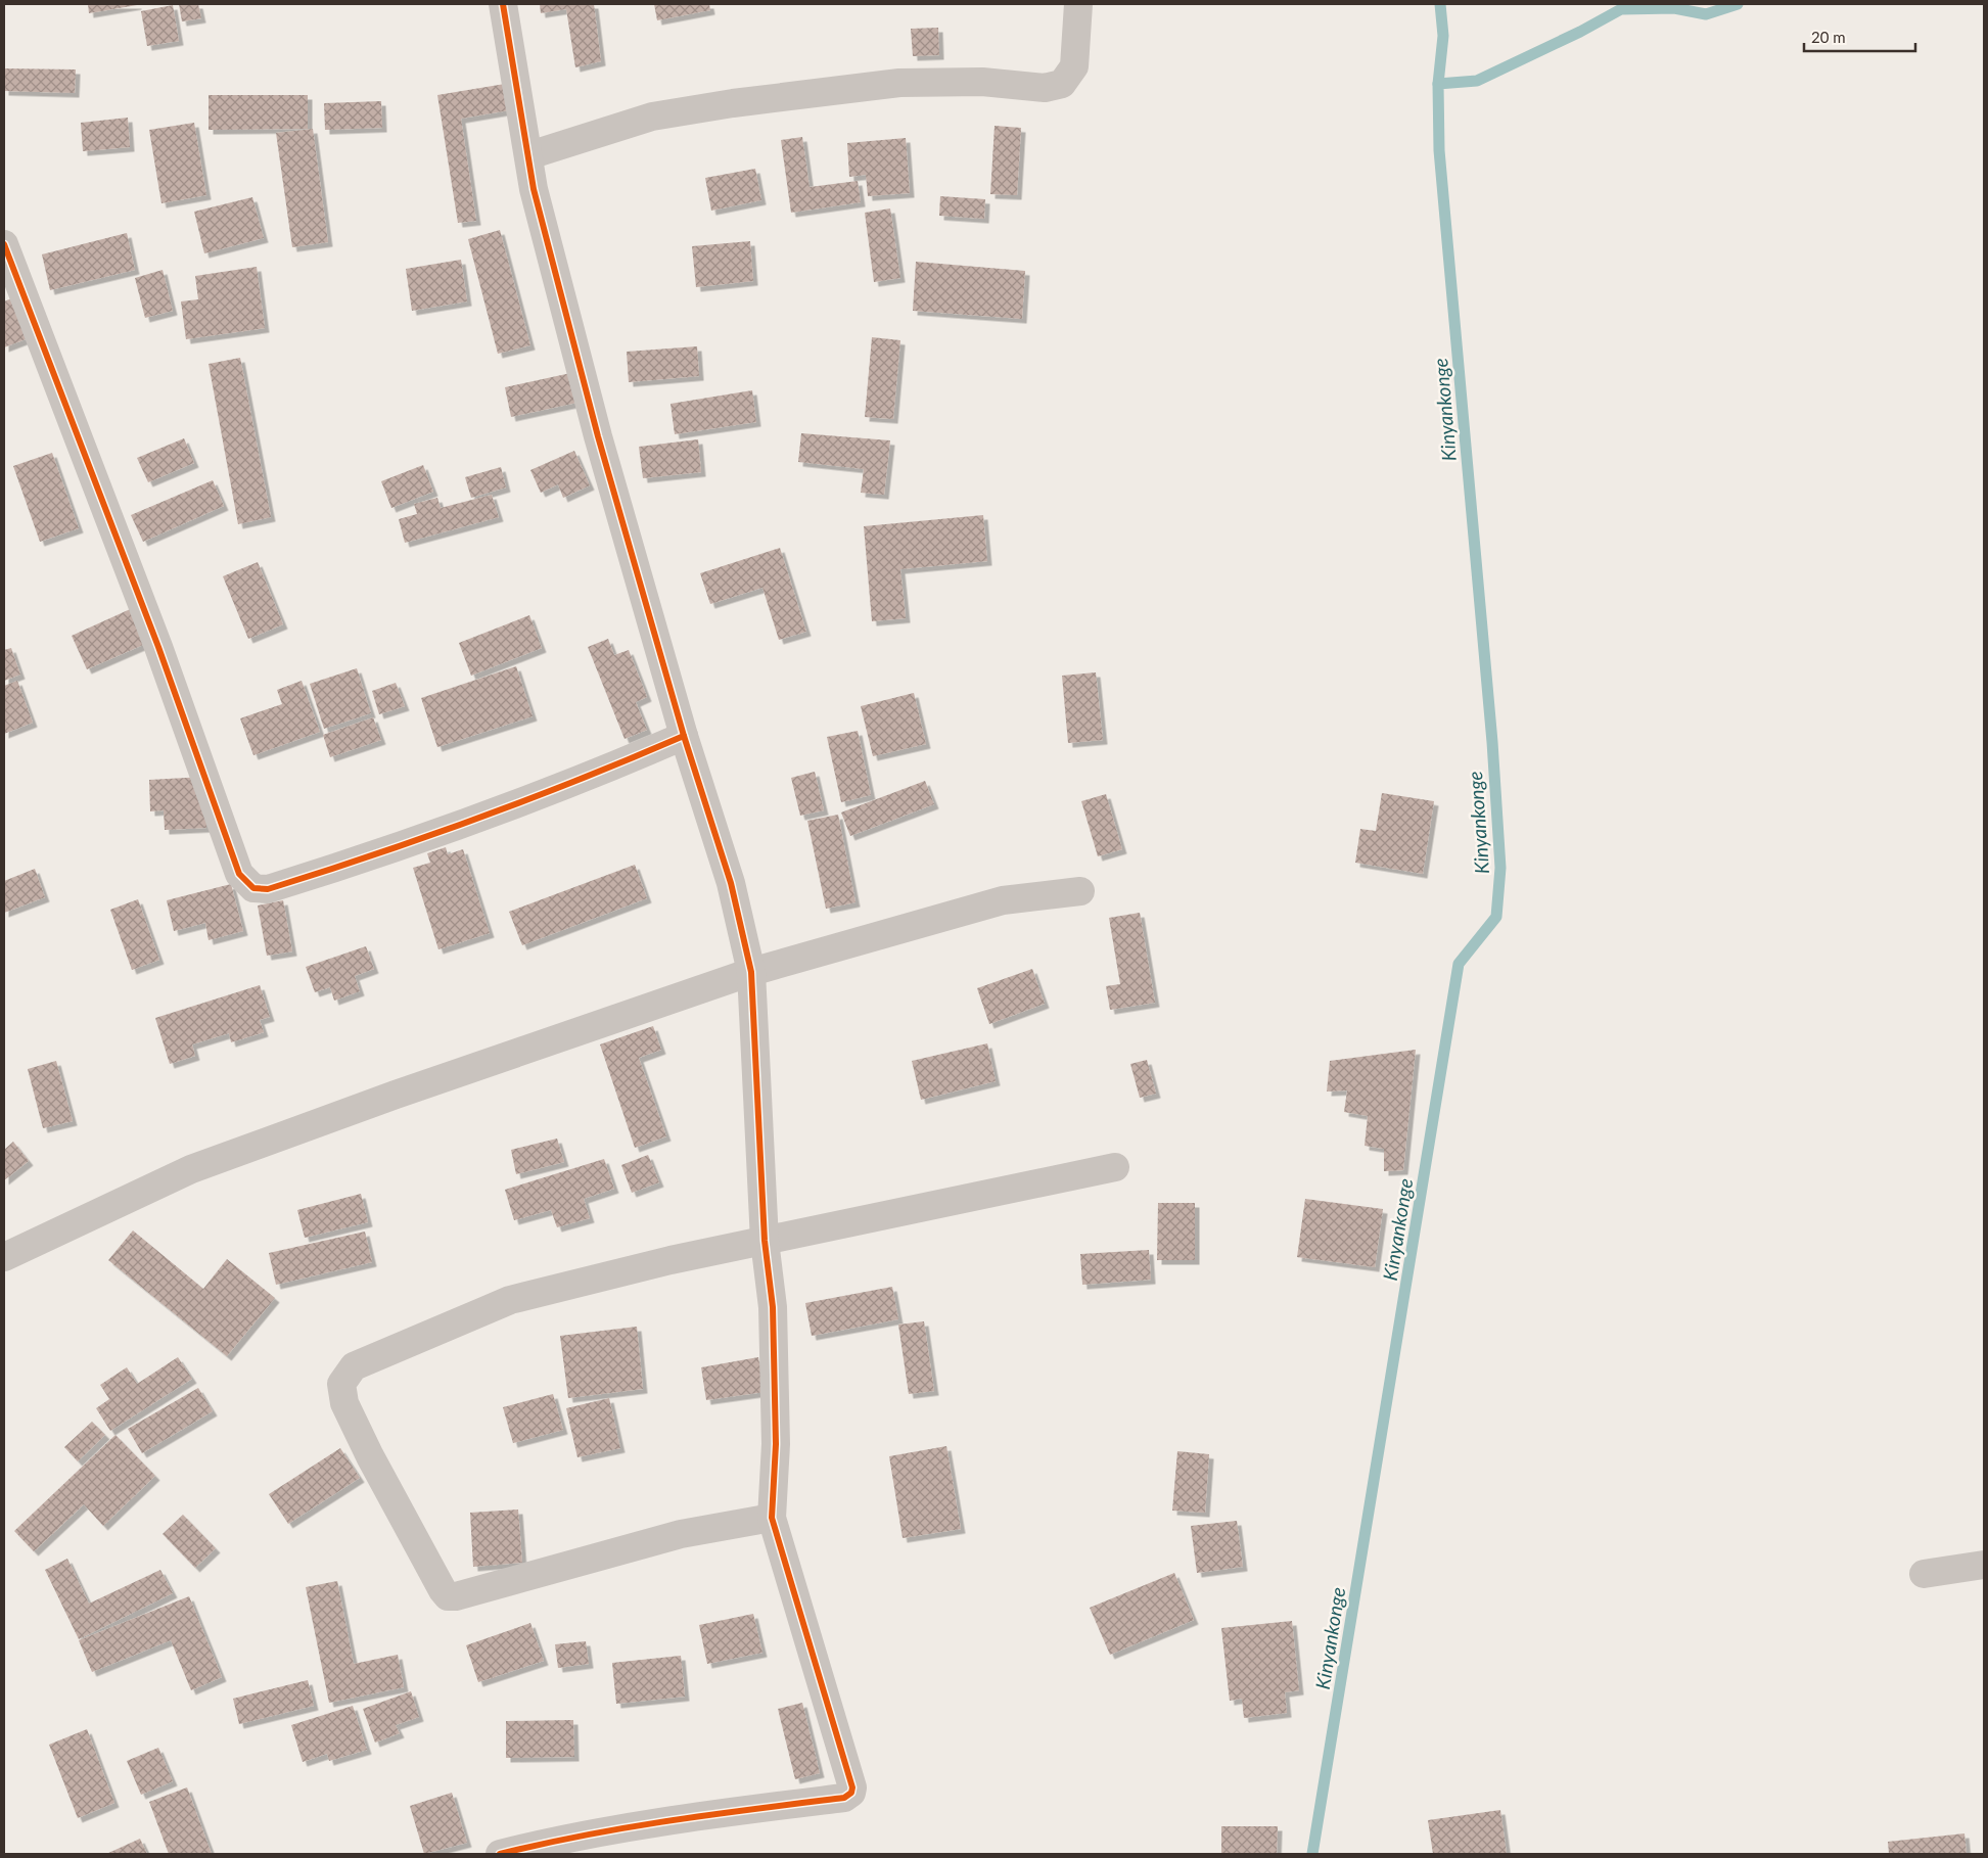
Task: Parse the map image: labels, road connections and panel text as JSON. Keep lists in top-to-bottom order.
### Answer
{
  "water": ["Kinyankonge"],
  "scale_bar": "20 m"
}
